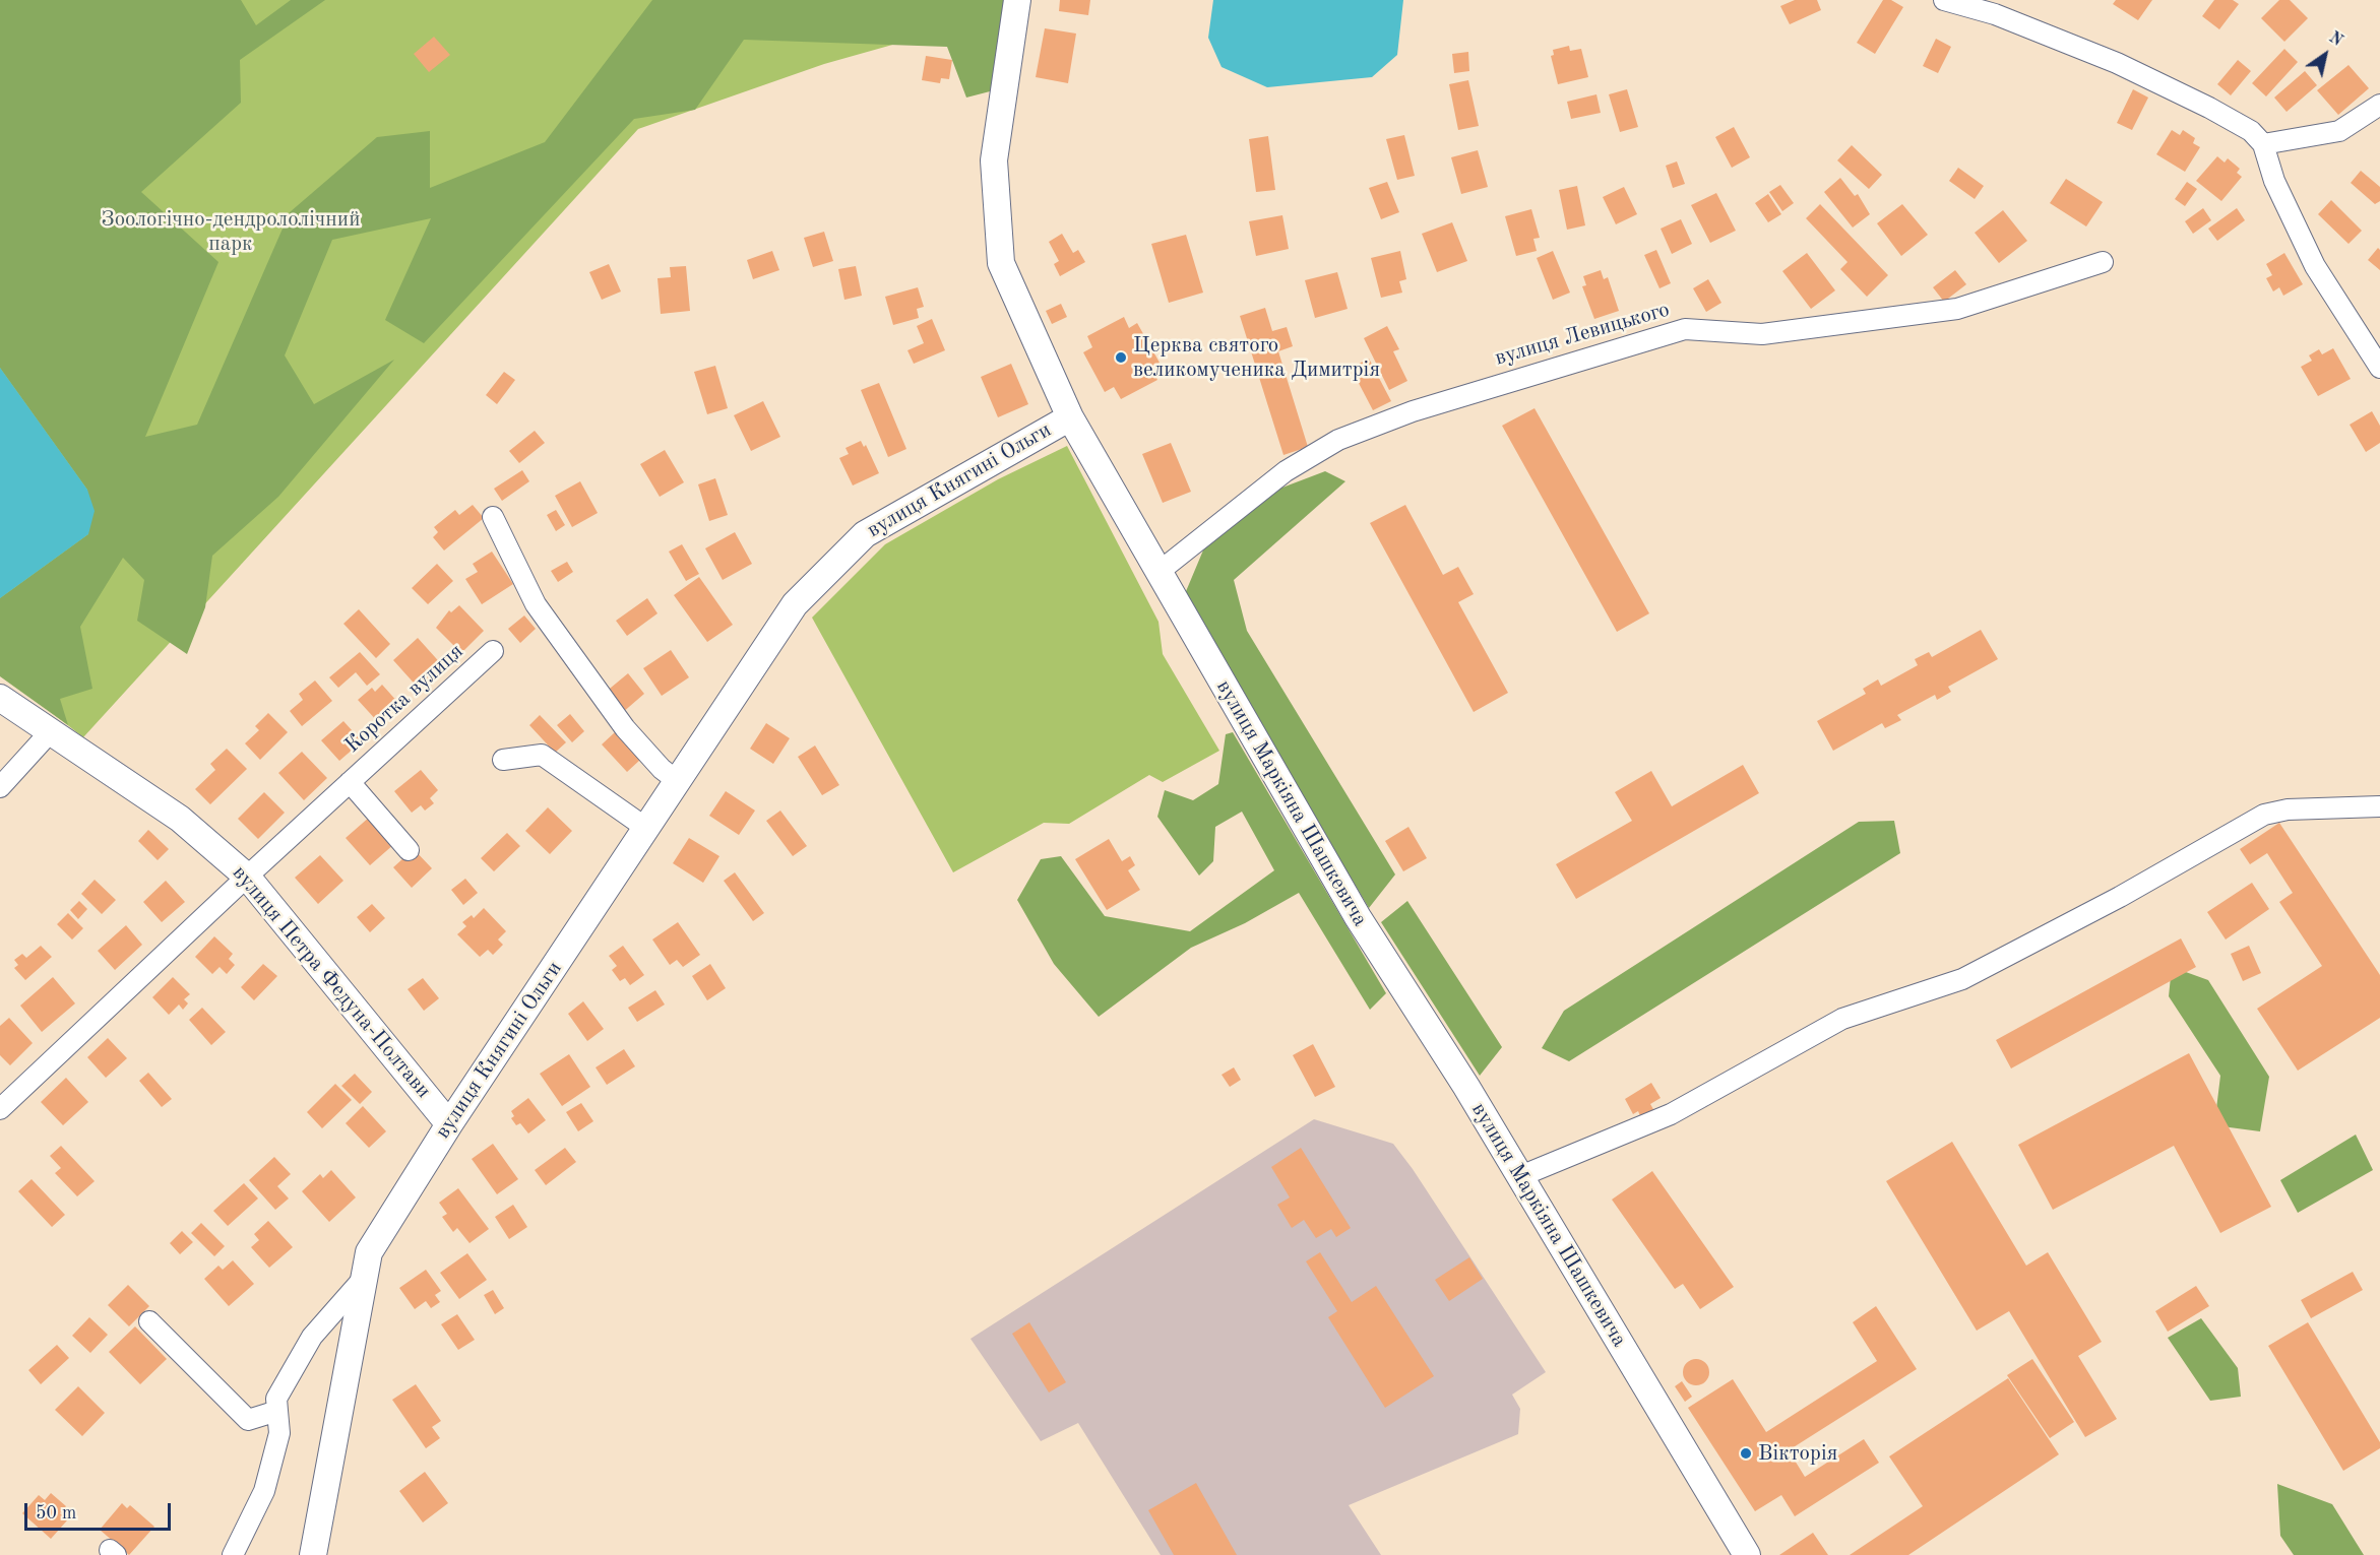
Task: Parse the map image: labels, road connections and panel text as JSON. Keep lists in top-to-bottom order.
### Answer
{
  "streets": {
    "street": [
      "вулиця Левицького",
      "вулиця Княгині Ольги",
      "Коротка вулиця",
      "вулиця Маркіяна Шашкевича",
      "вулиця Петра Федуна-Полтави"
    ]
  },
  "crossings": [
    ["вулиця Левицького", "вулиця Маркіяна Шашкевича"],
    ["вулиця Княгині Ольги", "вулиця Маркіяна Шашкевича"],
    ["вулиця Княгині Ольги", "вулиця Петра Федуна-Полтави"],
    ["Коротка вулиця", "вулиця Петра Федуна-Полтави"]
  ],
  "parks": ["Зоологічно-дендрололічний парк"],
  "places": ["Церква святого великомученика Димитрія", "Вікторія"],
  "scale_bar": "50 m",
  "north": "top right"
}
